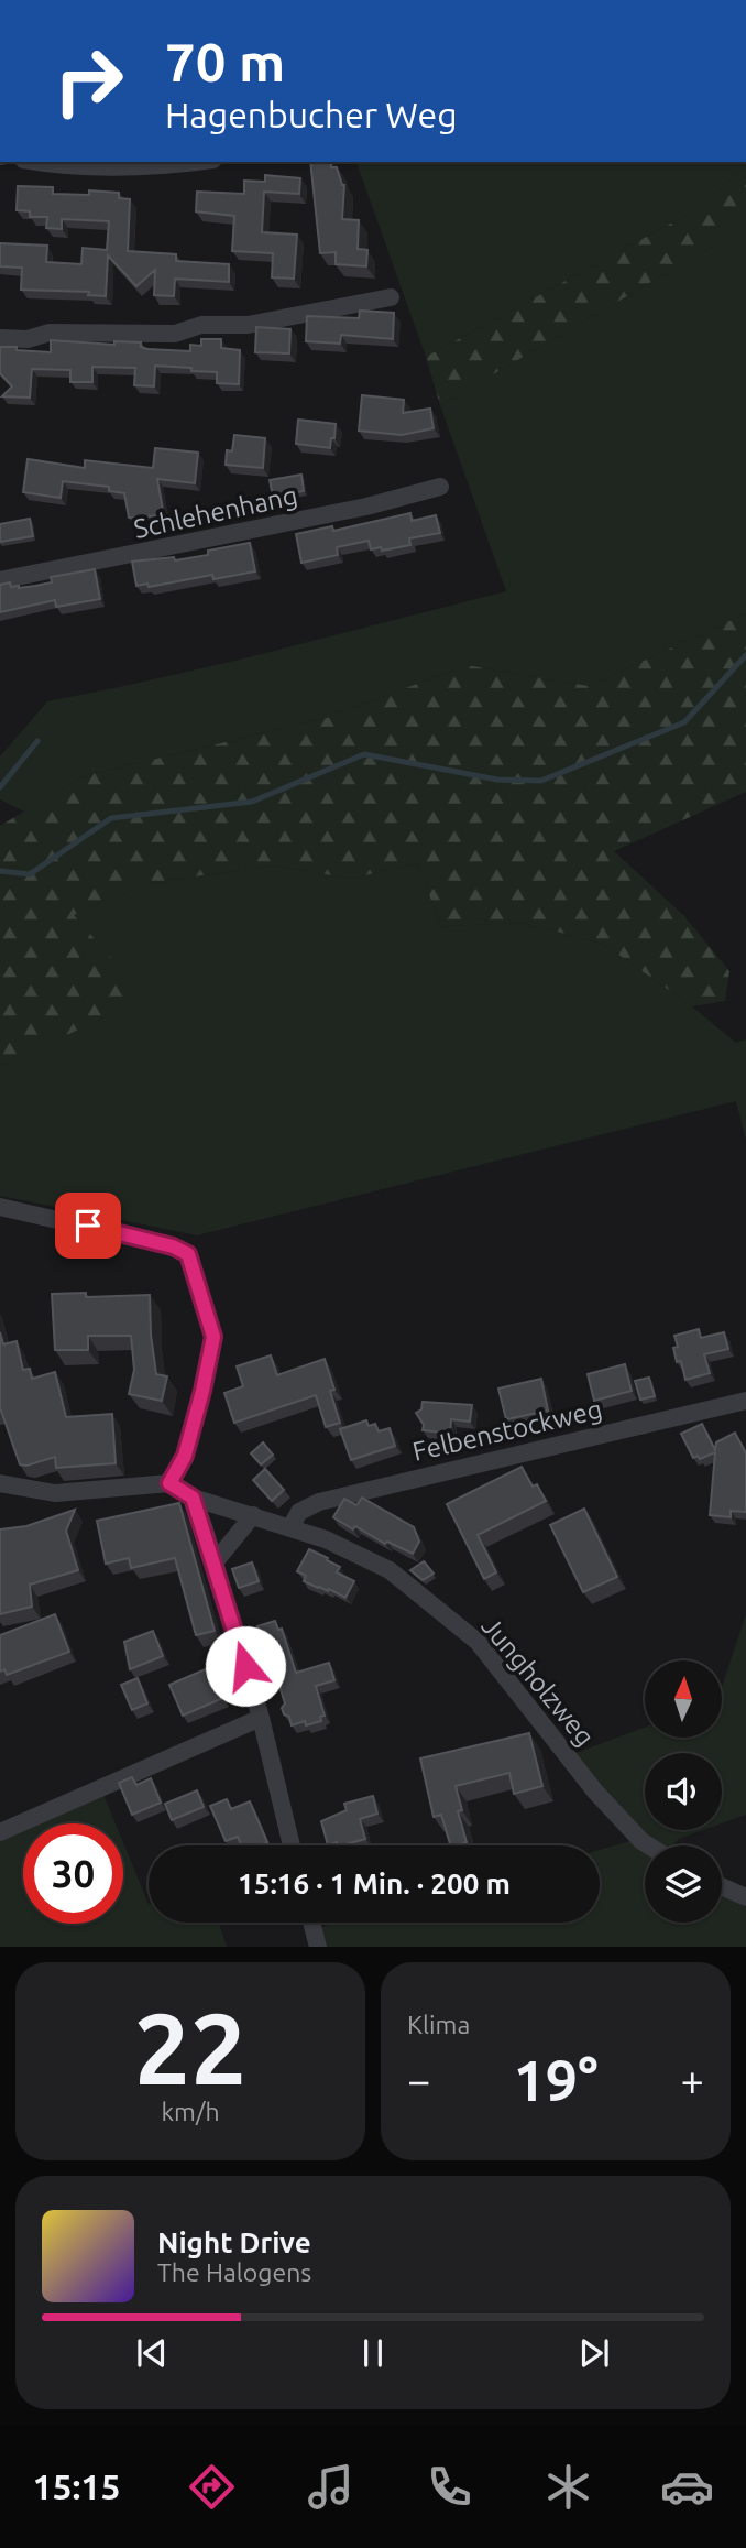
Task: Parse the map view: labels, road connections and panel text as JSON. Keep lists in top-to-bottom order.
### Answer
{
  "streets": {
    "street": ["Schlehenhang", "Felbenstockweg", "Jungholzweg"]
  },
  "crossings": [
    ["Felbenstockweg", "Jungholzweg"]
  ],
  "north": "top",
  "page": {
    "turn": ["70 m", "Hagenbucher Weg"],
    "limit": "30",
    "trip": "15:16 · 1 Min. · 200 m",
    "tile": [
      ["22", "km/h"],
      "Klima"
    ],
    "heat": ["−", "19°", "+"],
    "song": ["Night Drive", "The Halogens"],
    "tabs": "15:15"
  }
}
